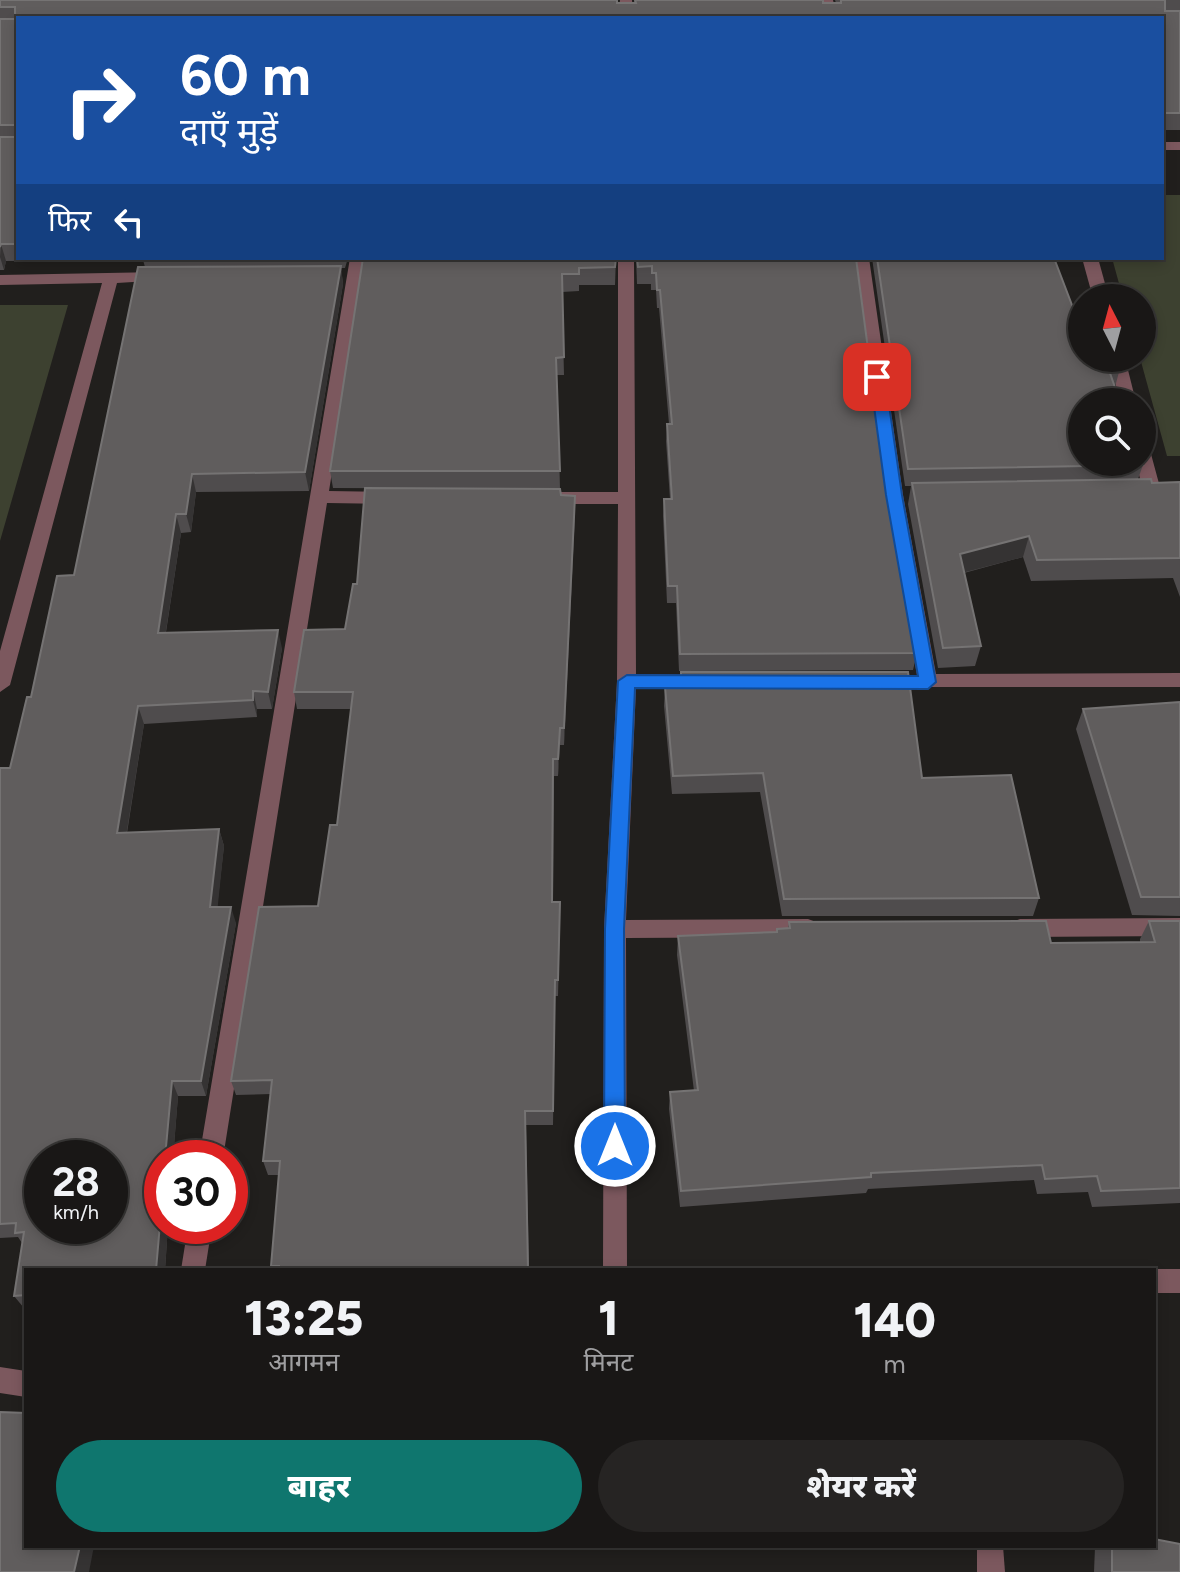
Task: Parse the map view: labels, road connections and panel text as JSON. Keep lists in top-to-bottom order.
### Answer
{
  "north": "top",
  "page": {
    "turn": ["60 m", "दाएँ मुड़ें"],
    "then": "फिर",
    "speed": "28 km/h",
    "limit": "30",
    "eta": [
      "13:25",
      "आगमन",
      "1",
      "मिनट",
      "140",
      "m"
    ],
    "buttons": ["बाहर", "शेयर करें"]
  }
}
